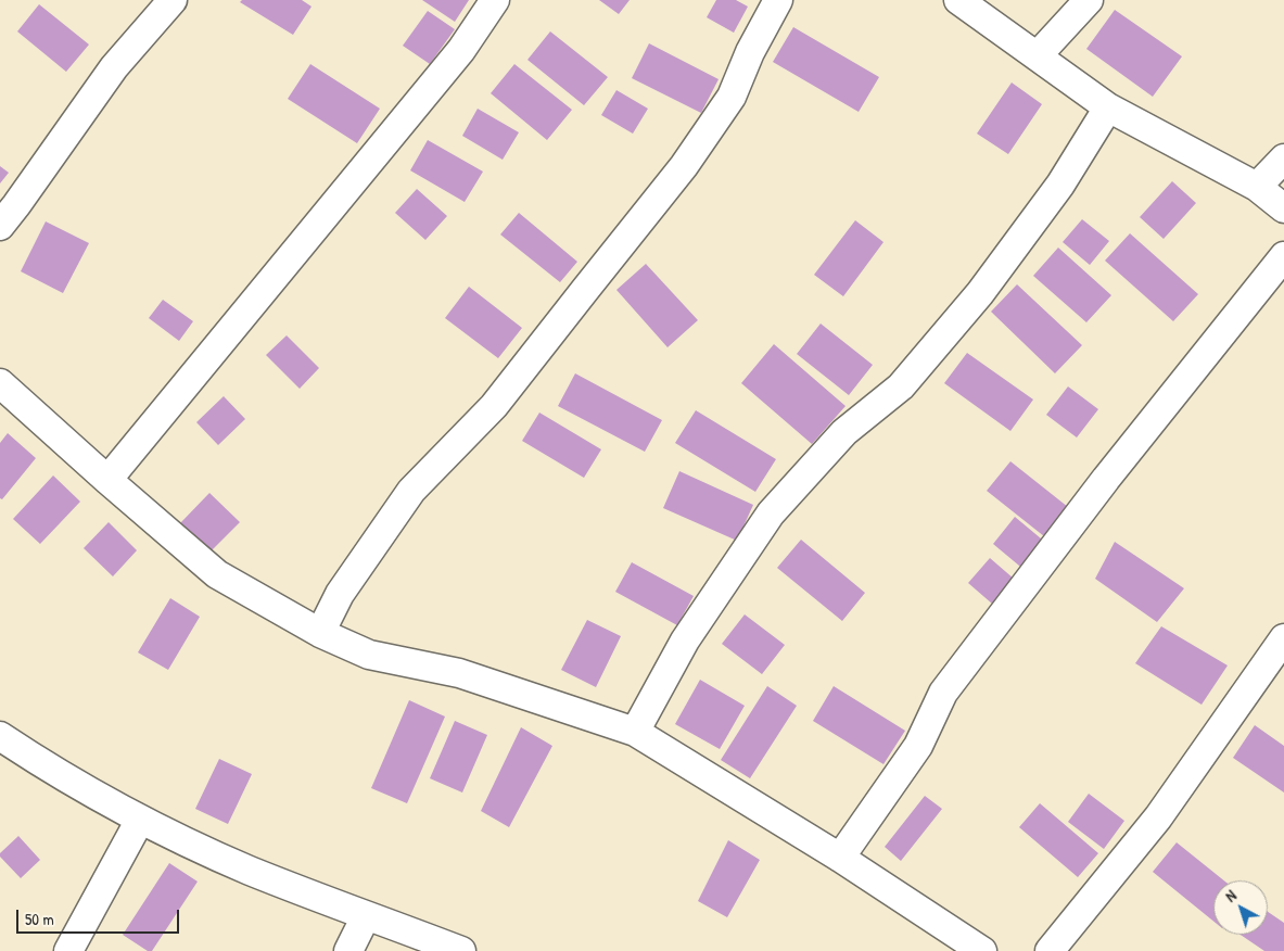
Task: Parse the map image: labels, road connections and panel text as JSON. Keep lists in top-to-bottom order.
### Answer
{
  "scale_bar": "50 m",
  "north": "top left"
}
